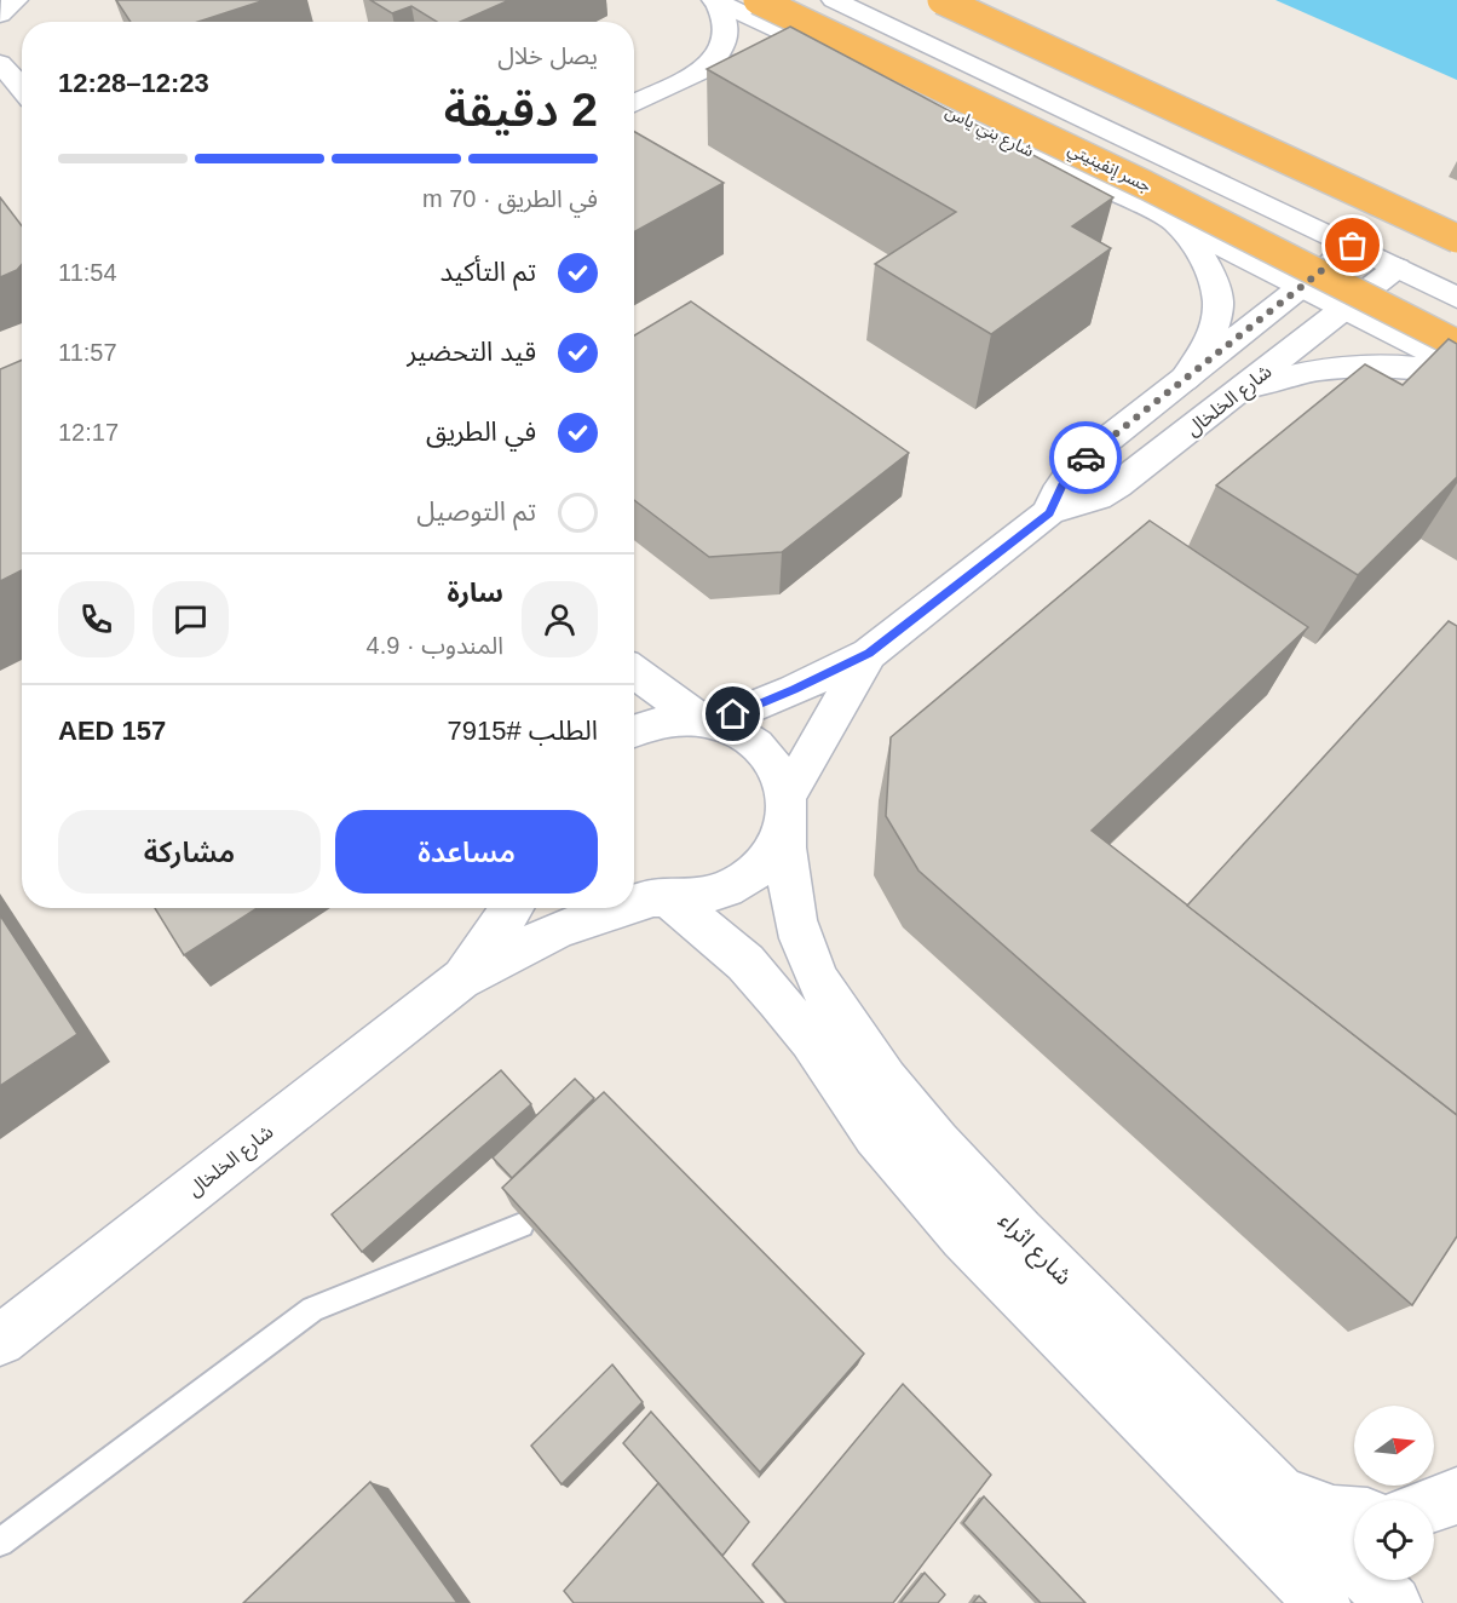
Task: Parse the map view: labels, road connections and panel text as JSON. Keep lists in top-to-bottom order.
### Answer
{
  "streets": {
    "highway": ["جسر إنفينيتي"],
    "street": ["شارع بني ياس", "شارع الخلخال", "شارع اثراء"]
  },
  "crossings": [
    ["شارع بني ياس", "شارع الخلخال"],
    ["شارع الخلخال", "شارع اثراء"]
  ],
  "north": "right",
  "page": {
    "heading": ["2 دقيقة", "يصل خلال", "12:23–12:28"],
    "panel": [
      "سارة",
      "المندوب · 4.9",
      "الطلب #7915",
      "AED 157"
    ],
    "bar": "في الطريق · 70 m",
    "list": [
      ["تم التأكيد", "11:54"],
      ["قيد التحضير", "11:57"],
      ["في الطريق", "12:17"],
      "تم التوصيل"
    ],
    "buttons": ["مساعدة", "مشاركة"]
  }
}
